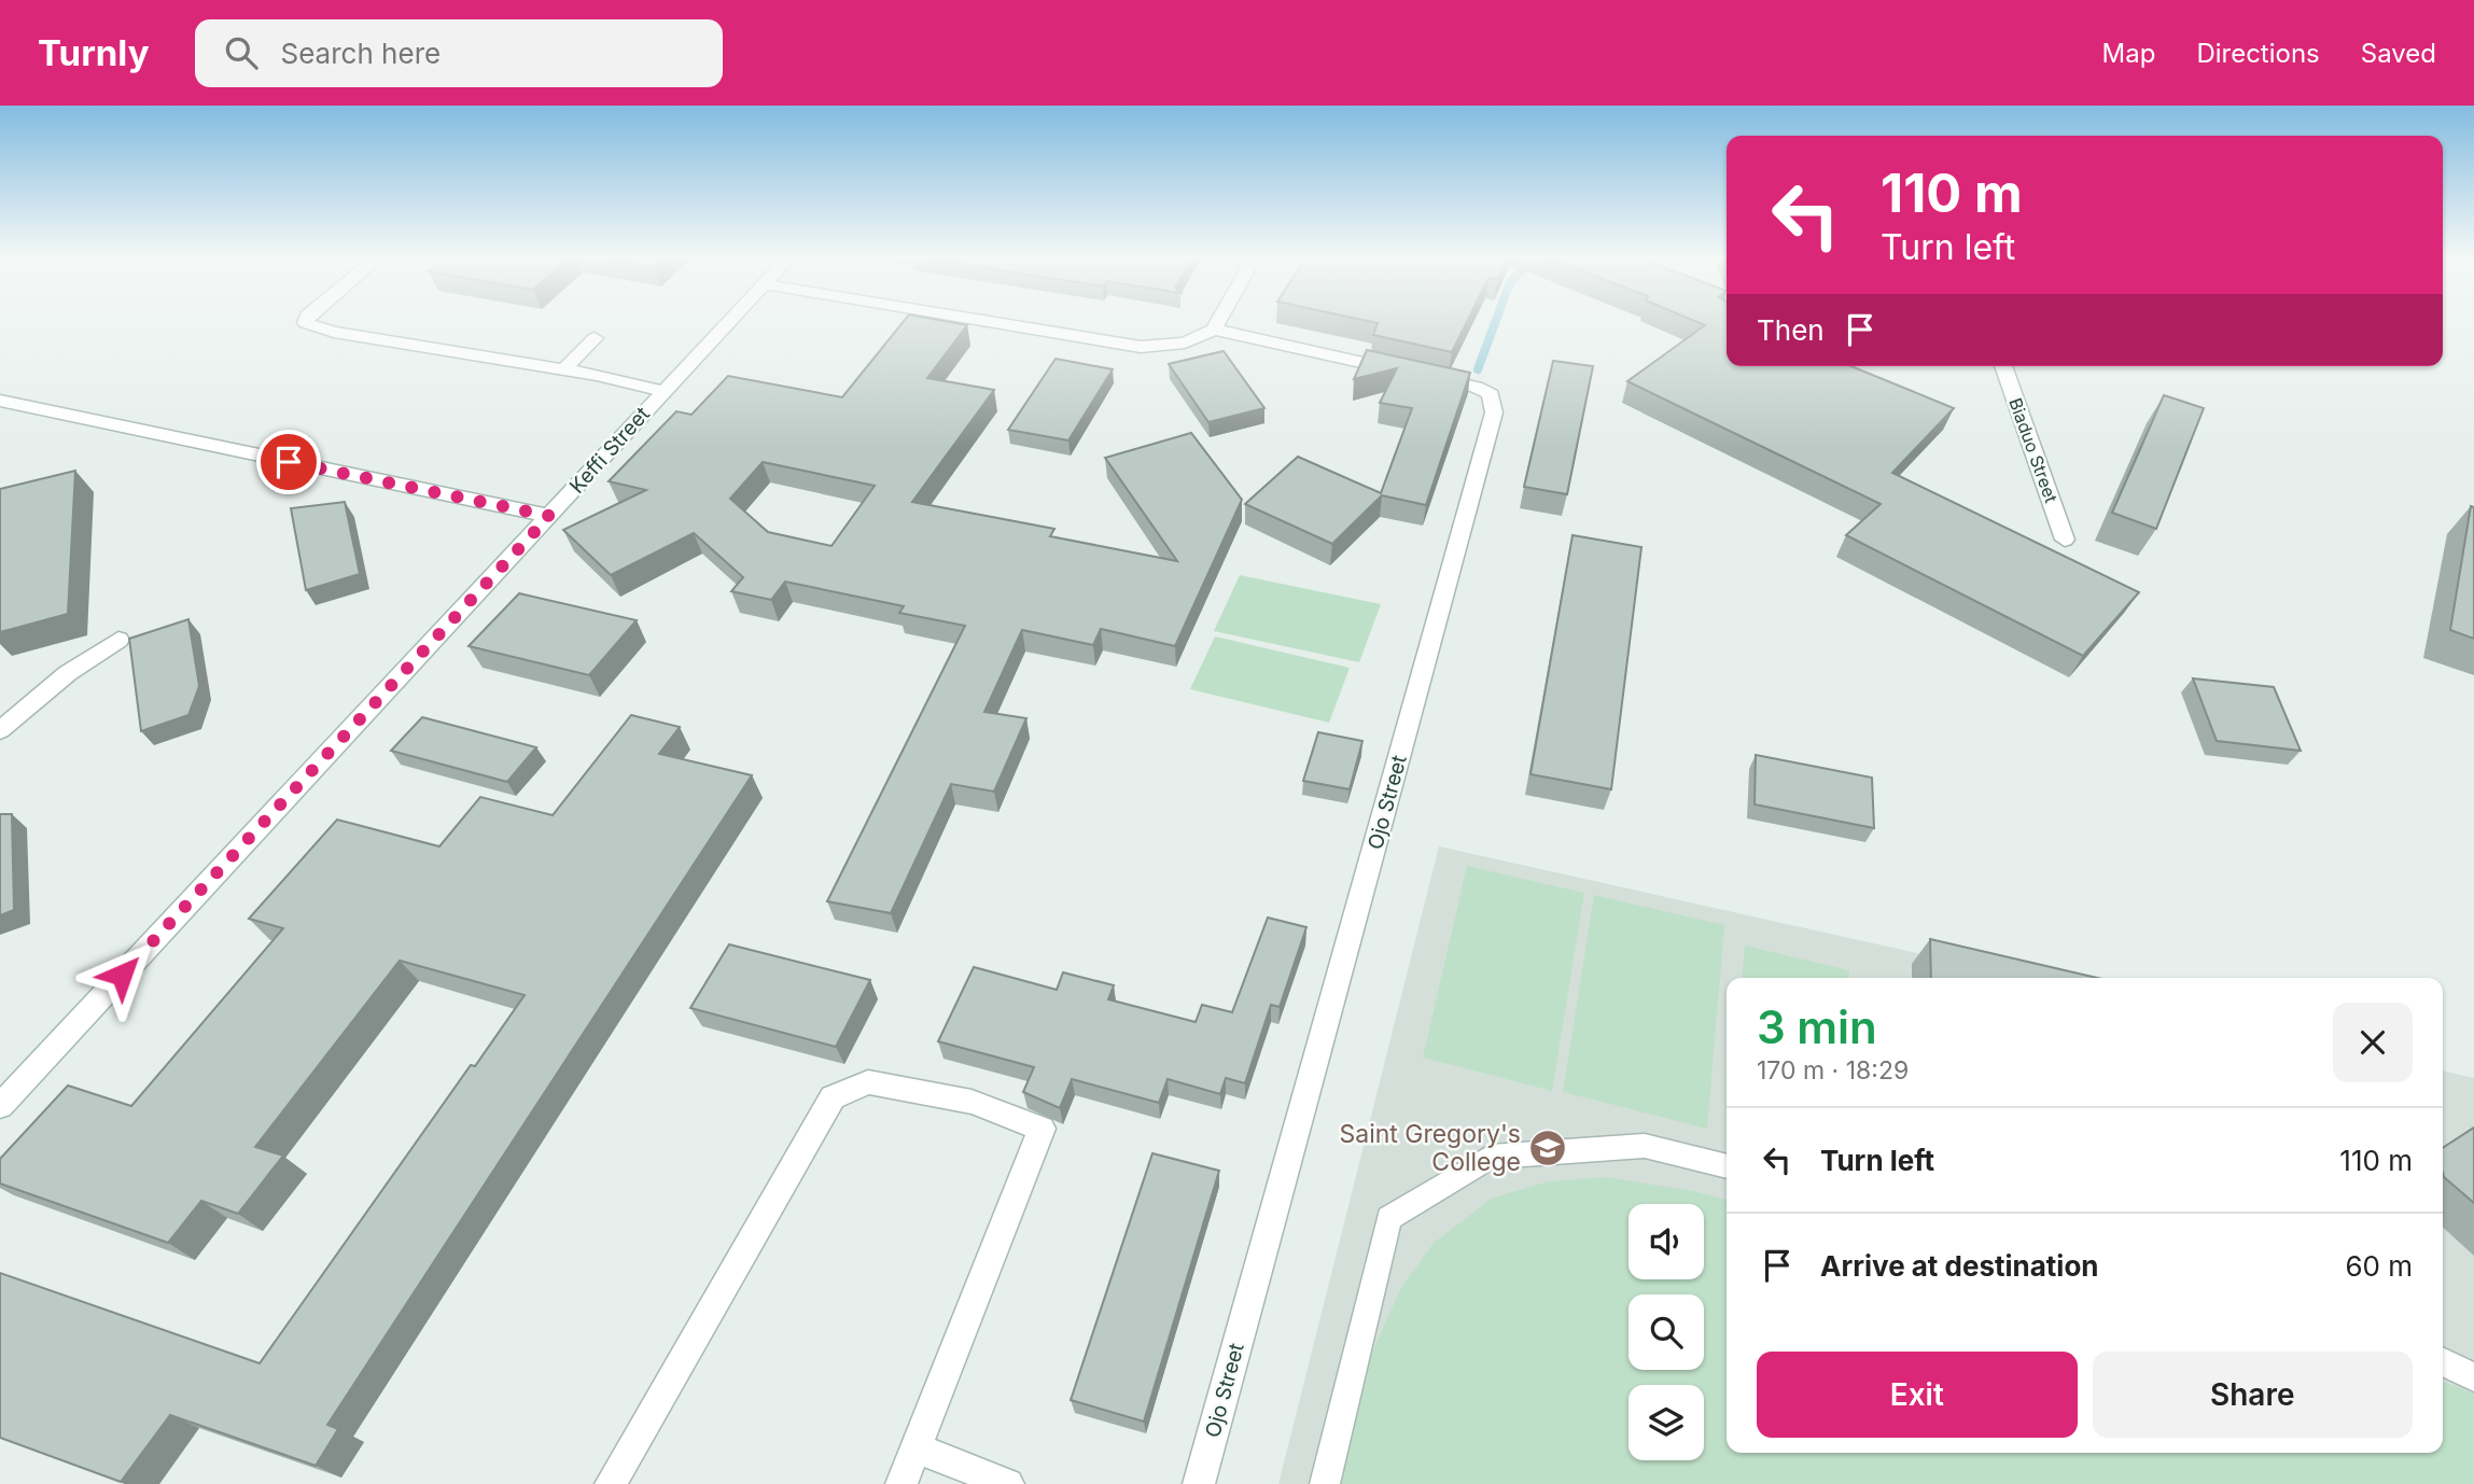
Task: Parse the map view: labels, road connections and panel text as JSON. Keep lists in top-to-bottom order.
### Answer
{
  "streets": {
    "street": ["Keffi Street", "Biaduo Street", "Ojo Street"]
  },
  "places": {
    "school or university": ["Saint Gregory's College"]
  },
  "page": {
    "header": "Turnly",
    "search": "Search here",
    "nav": ["Map", "Directions", "Saved"],
    "turn": ["110 m", "Turn left"],
    "then": "Then",
    "heading": ["3 min", "170 m · 18:29"],
    "list": [
      {
        "name": "Turn left",
        "value": "110 m"
      },
      {
        "name": "Arrive at destination",
        "value": "60 m"
      }
    ],
    "buttons": ["Exit", "Share"]
  }
}
